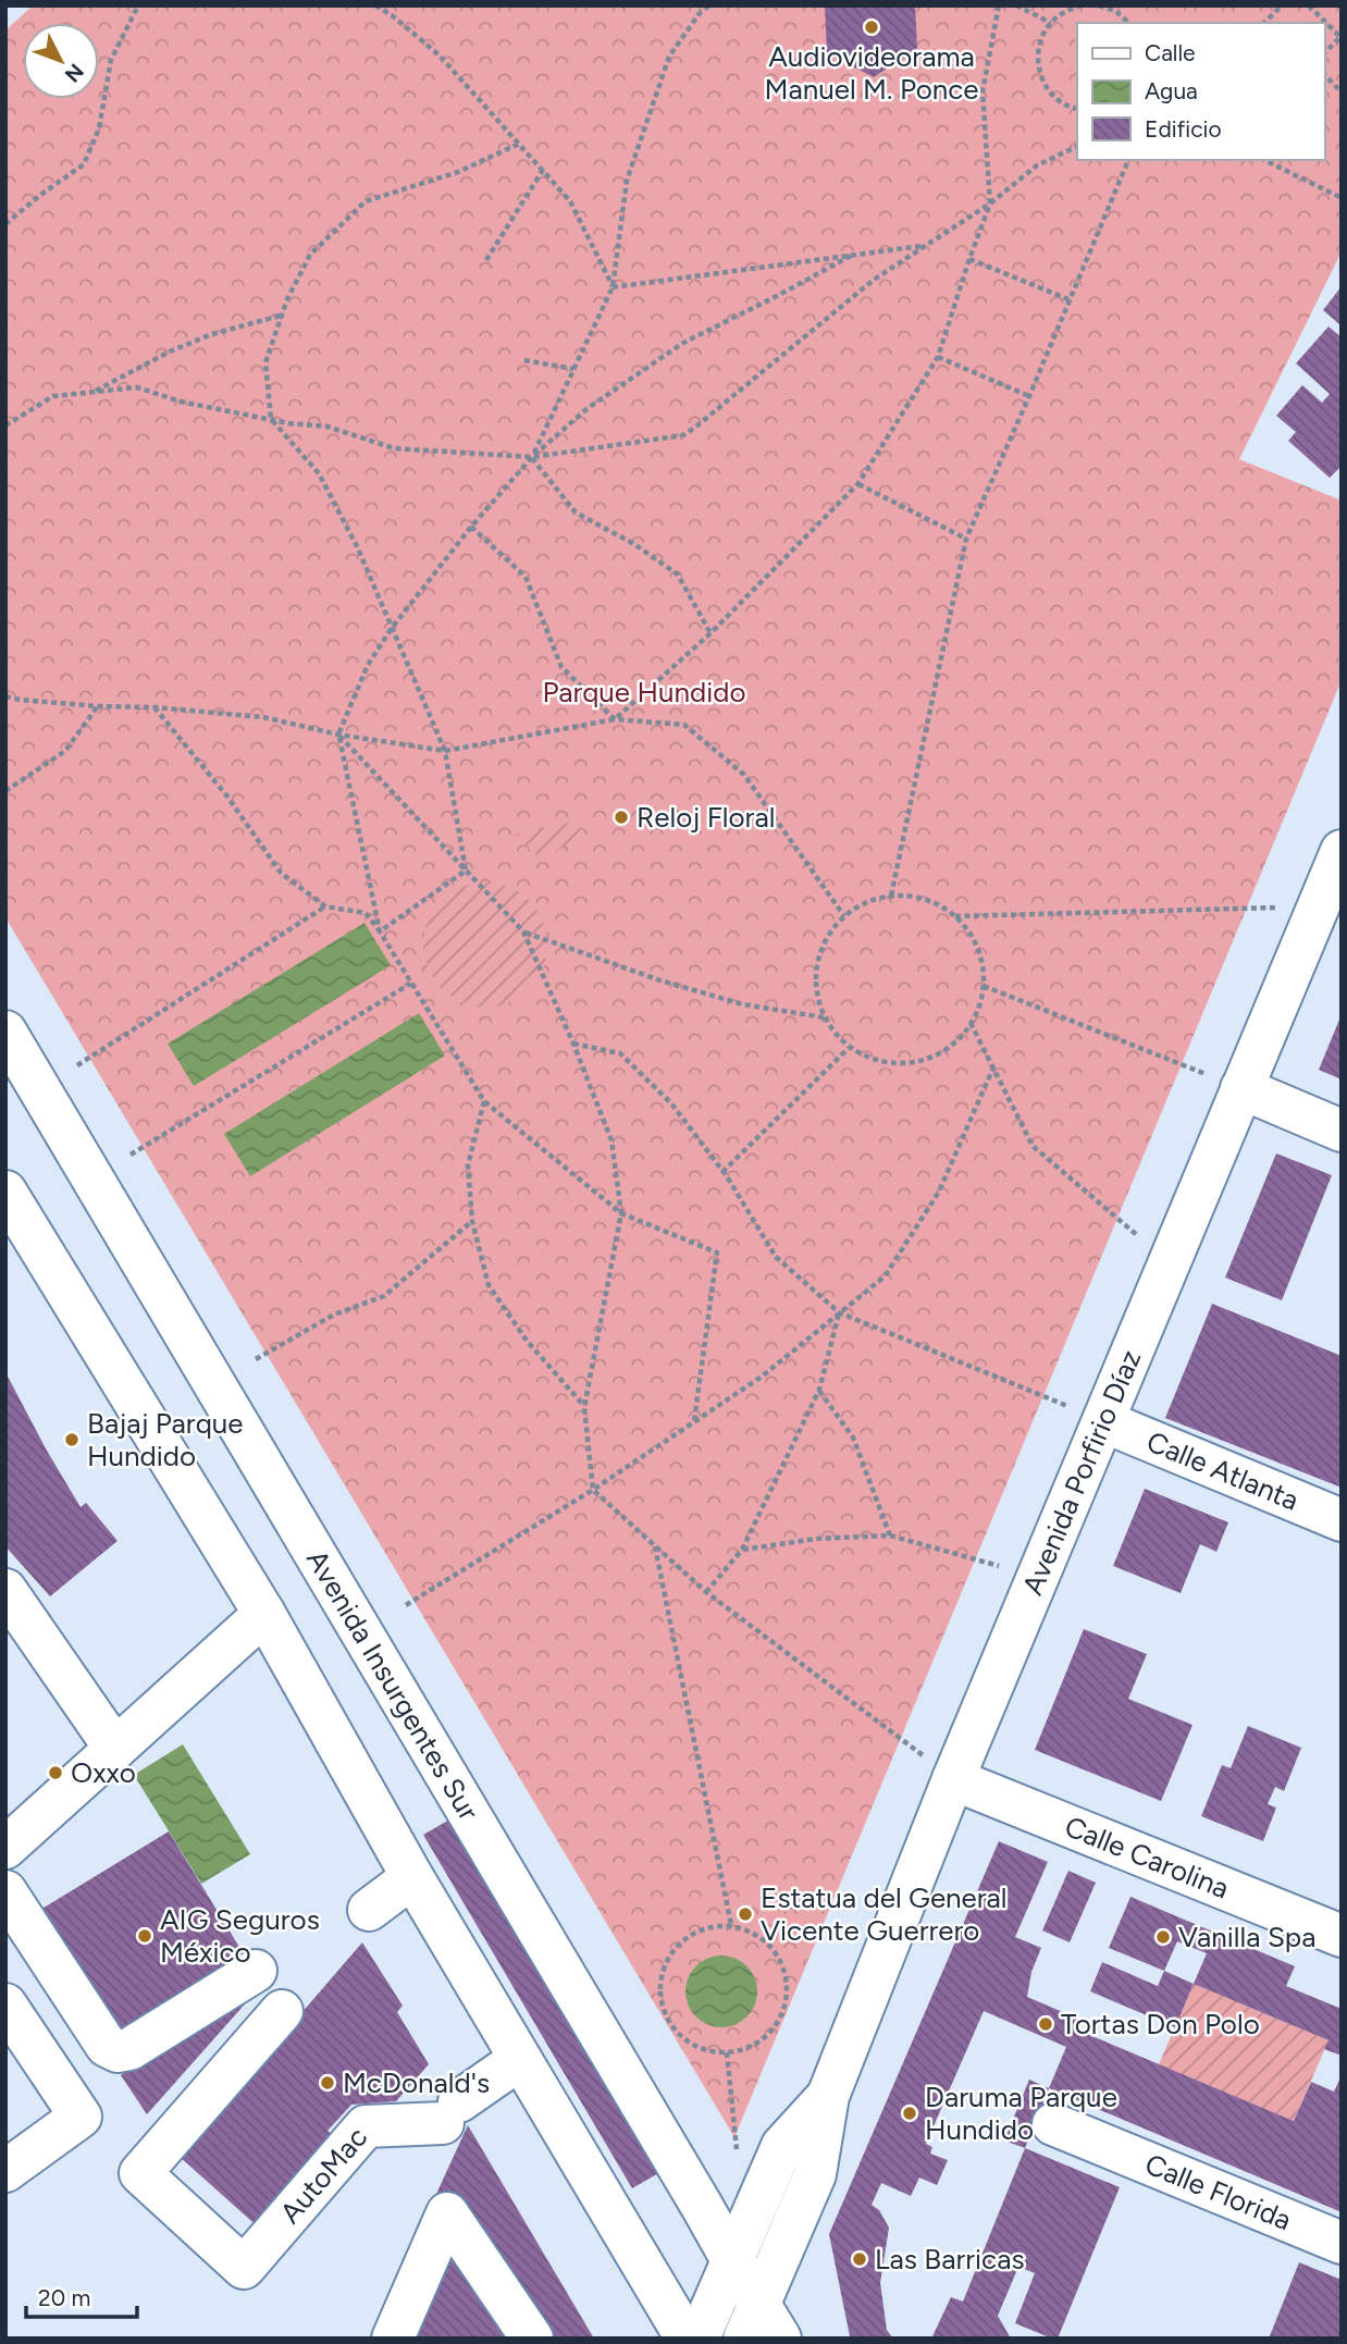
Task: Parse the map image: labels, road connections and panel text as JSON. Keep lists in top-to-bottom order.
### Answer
{
  "streets": {
    "street": [
      "Calle Atlanta",
      "Avenida Porfirio Díaz",
      "Avenida Insurgentes Sur",
      "Calle Carolina",
      "AutoMac",
      "Calle Florida"
    ]
  },
  "crossings": [
    ["Calle Atlanta", "Avenida Porfirio Díaz"],
    ["Avenida Porfirio Díaz", "Avenida Insurgentes Sur"],
    ["Avenida Porfirio Díaz", "Calle Carolina"]
  ],
  "parks": ["Parque Hundido"],
  "places": [
    "Audiovideorama Manuel M. Ponce",
    "Reloj Floral",
    "Bajaj Parque Hundido",
    "Oxxo",
    "Estatua del General Vicente Guerrero",
    "AIG Seguros México",
    "Vanilla Spa",
    "Tortas Don Polo",
    "McDonald's",
    "Daruma Parque Hundido",
    "Las Barricas"
  ],
  "legend": ["Calle", "Agua", "Edificio"],
  "scale_bar": "20 m",
  "north": "bottom right"
}
